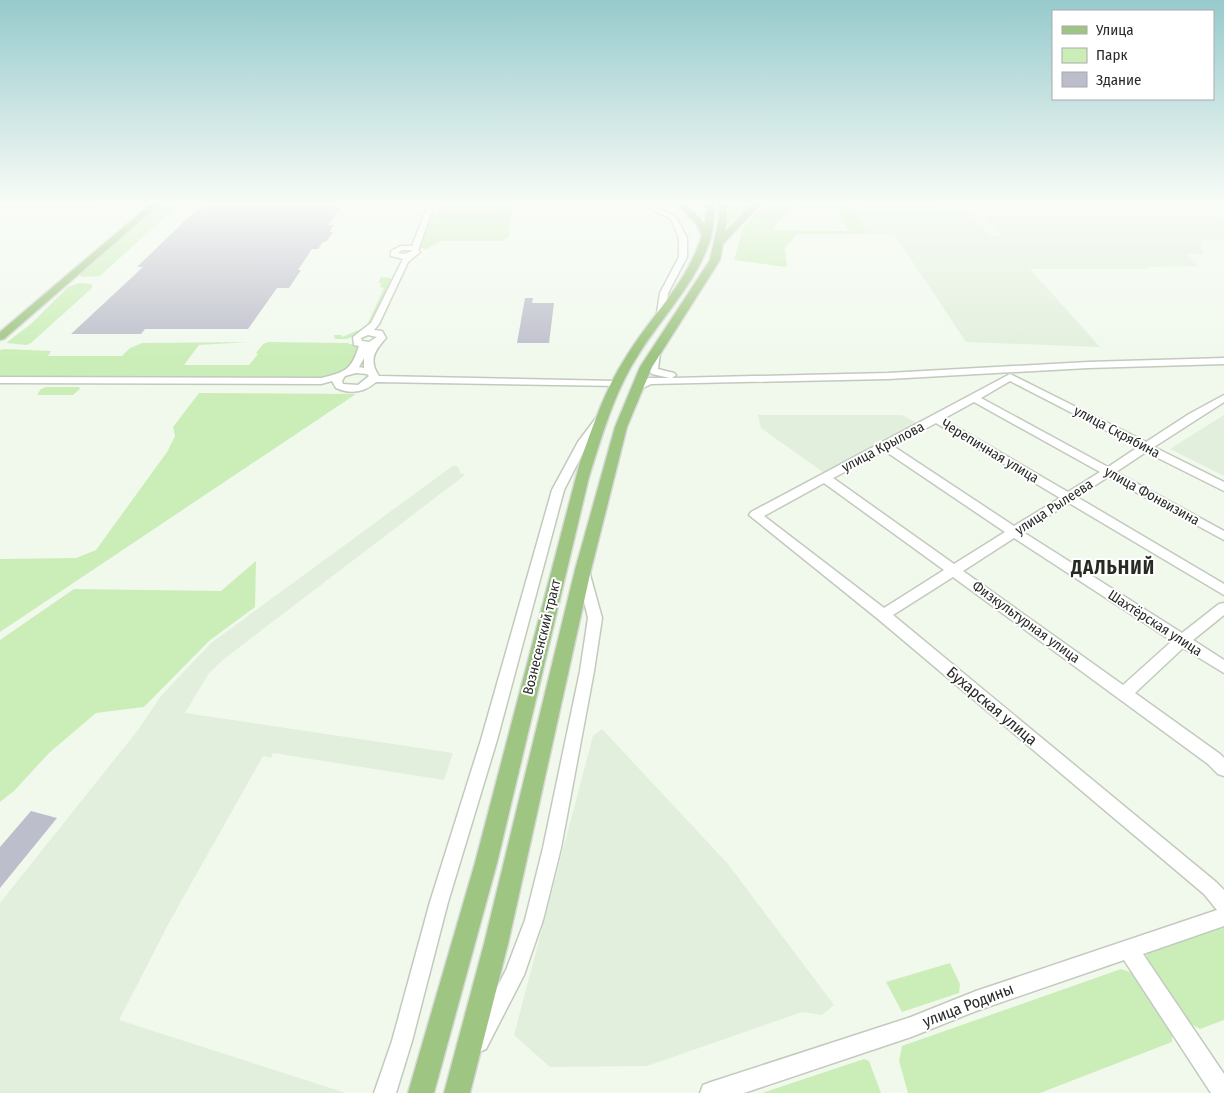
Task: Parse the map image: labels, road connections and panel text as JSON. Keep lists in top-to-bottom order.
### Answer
{
  "streets": {
    "main road": ["Вознесенский тракт"],
    "street": [
      "улица Скрябина",
      "улица Крылова",
      "Черепичная улица",
      "улица Фонвизина",
      "улица Рылеева",
      "Физкультурная улица",
      "Шахтёрская улица",
      "Бухарская улица",
      "улица Родины"
    ]
  },
  "crossings": [
    ["улица Скрябина", "улица Крылова"],
    ["улица Скрябина", "улица Рылеева"],
    ["улица Крылова", "Черепичная улица"],
    ["улица Крылова", "улица Фонвизина"],
    ["улица Крылова", "Физкультурная улица"],
    ["улица Крылова", "Шахтёрская улица"],
    ["улица Крылова", "Бухарская улица"],
    ["Черепичная улица", "улица Рылеева"],
    ["улица Фонвизина", "улица Рылеева"],
    ["улица Рылеева", "Физкультурная улица"],
    ["улица Рылеева", "Шахтёрская улица"],
    ["улица Рылеева", "Бухарская улица"]
  ],
  "districts": ["ДАЛЬНИЙ"],
  "legend": ["Улица", "Парк", "Здание"]
}
